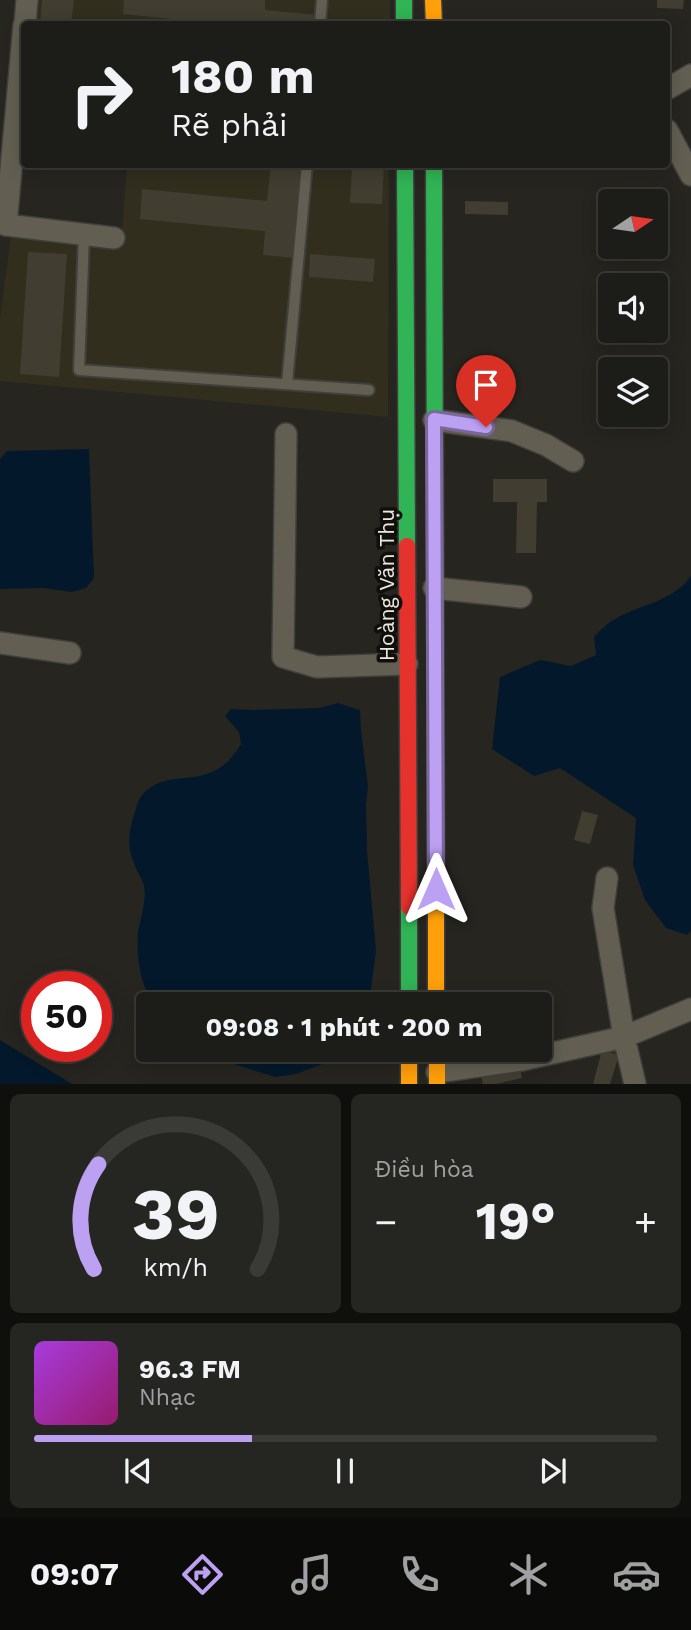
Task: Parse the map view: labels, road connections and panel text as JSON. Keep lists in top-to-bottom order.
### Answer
{
  "streets": {
    "main road": ["Hoàng Văn Thụ"]
  },
  "north": "right",
  "page": {
    "turn": ["180 m", "Rẽ phải"],
    "limit": "50",
    "trip": "09:08 · 1 phút · 200 m",
    "tile": "Điều hòa",
    "heat": ["−", "19°", "+"],
    "song": ["96.3 FM", "Nhạc"],
    "tabs": "09:07",
    "gauge": ["39", "km/h"]
  }
}
